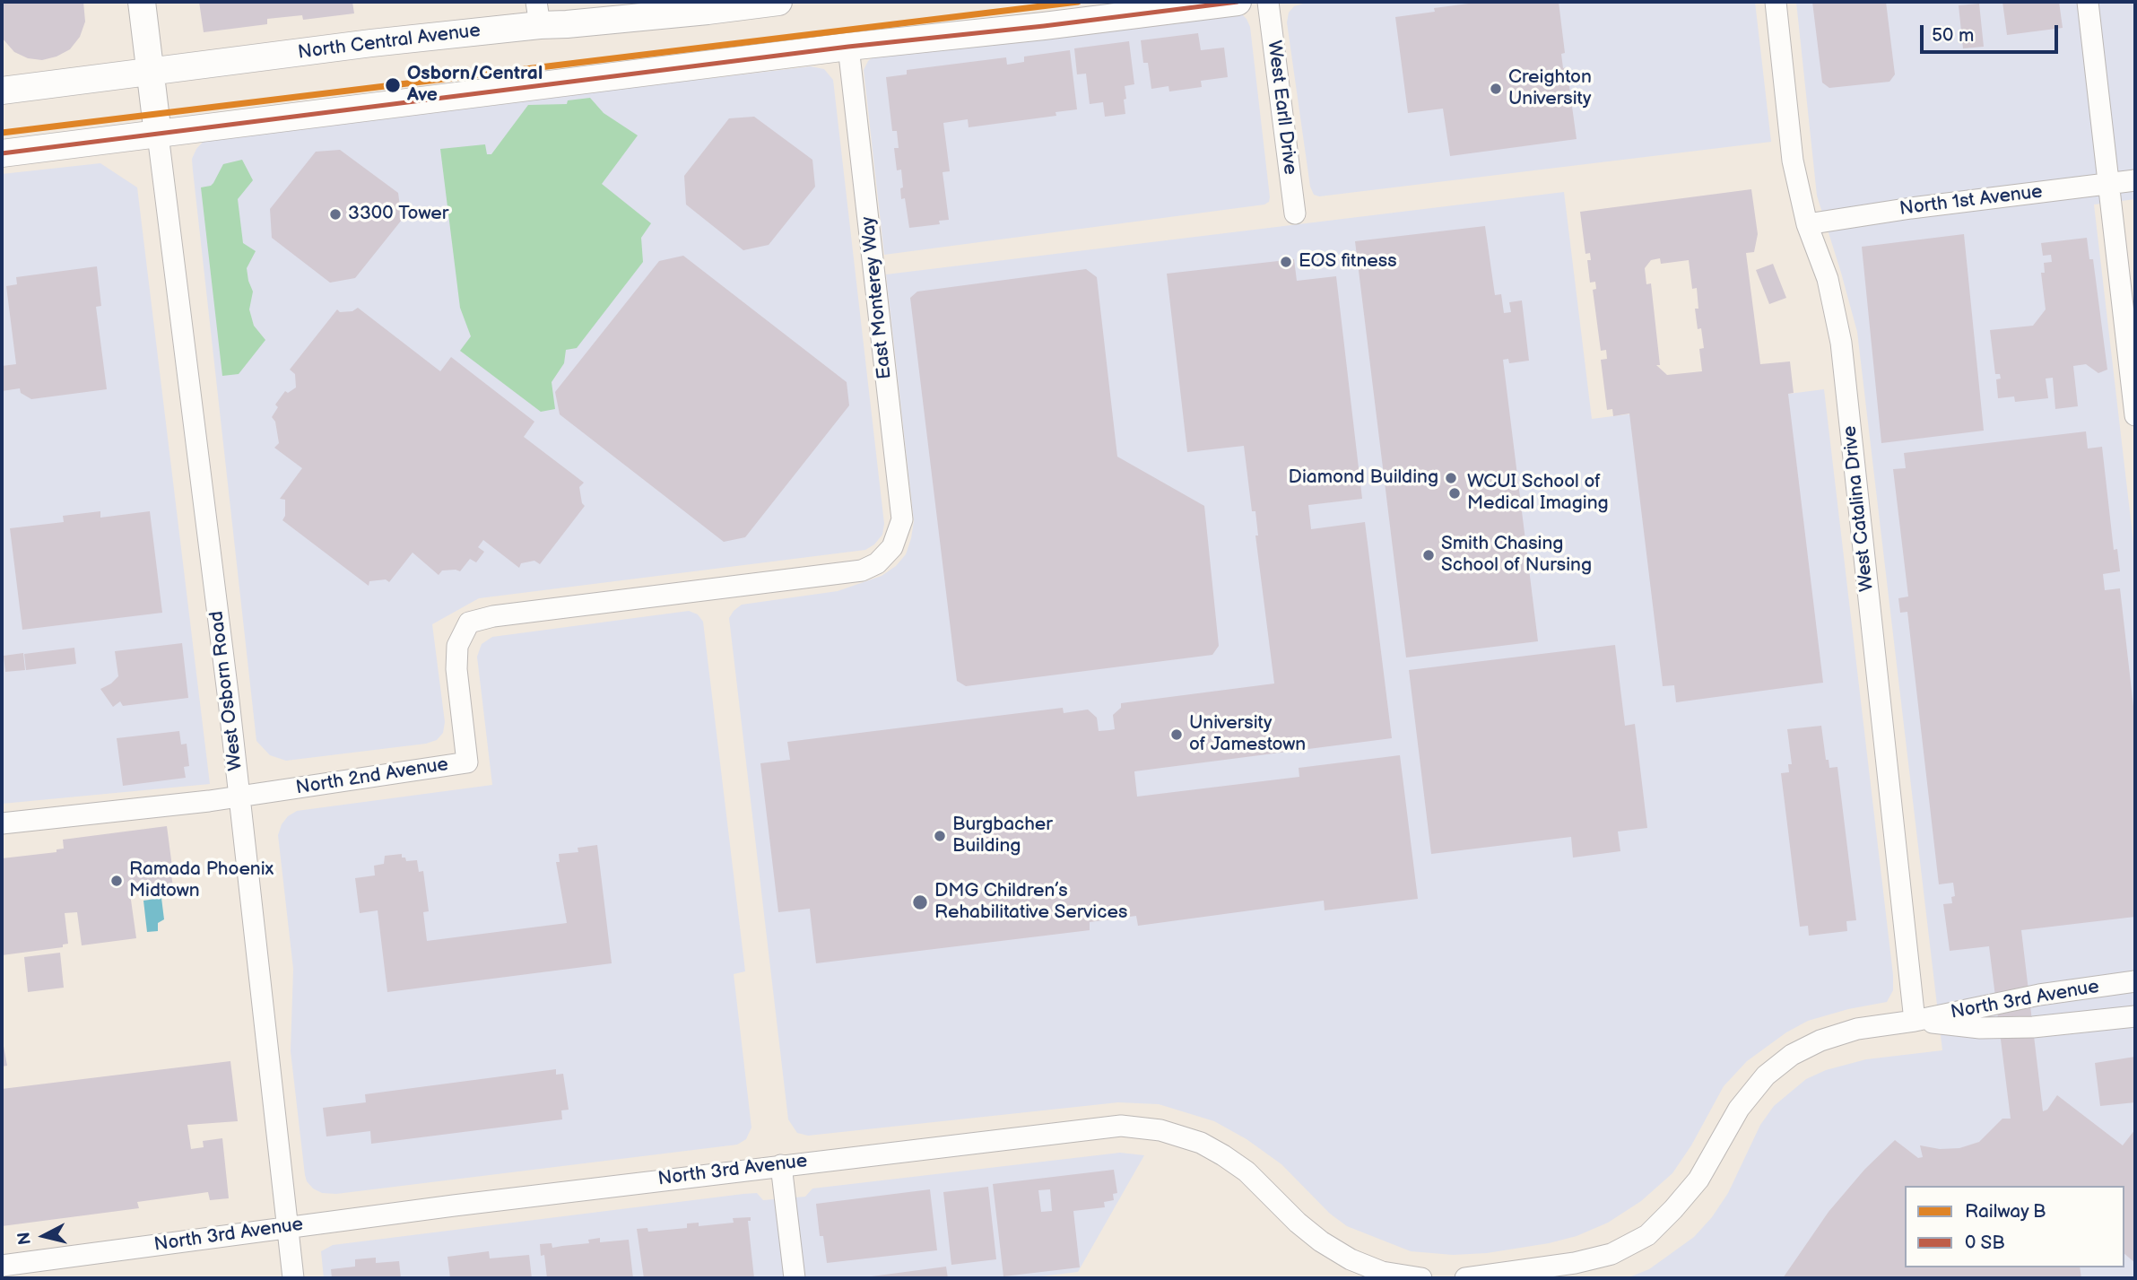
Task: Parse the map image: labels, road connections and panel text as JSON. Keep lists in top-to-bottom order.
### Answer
{
  "streets": {
    "main road": ["North Central Avenue", "West Osborn Road"],
    "street": [
      "West Earll Drive",
      "North 1st Avenue",
      "East Monterey Way",
      "West Catalina Drive",
      "North 2nd Avenue",
      "North 3rd Avenue"
    ]
  },
  "crossings": [
    ["North Central Avenue", "West Osborn Road"],
    ["North 1st Avenue", "West Catalina Drive"],
    ["East Monterey Way", "North 2nd Avenue"],
    ["West Catalina Drive", "North 3rd Avenue"],
    ["West Osborn Road", "North 2nd Avenue"],
    ["West Osborn Road", "North 3rd Avenue"]
  ],
  "places": [
    "Osborn/Central Ave",
    "Creighton University",
    "3300 Tower",
    "EOS fitness",
    "Diamond Building",
    "WCUI School of Medical Imaging",
    "Smith Chasing School of Nursing",
    "University of Jamestown",
    "Burgbacher Building",
    "Ramada Phoenix Midtown",
    "DMG Children’s Rehabilitative Services"
  ],
  "lines": ["rail line B"],
  "legend": ["Railway B", "0 SB"],
  "scale_bar": "50 m",
  "north": "left"
}
